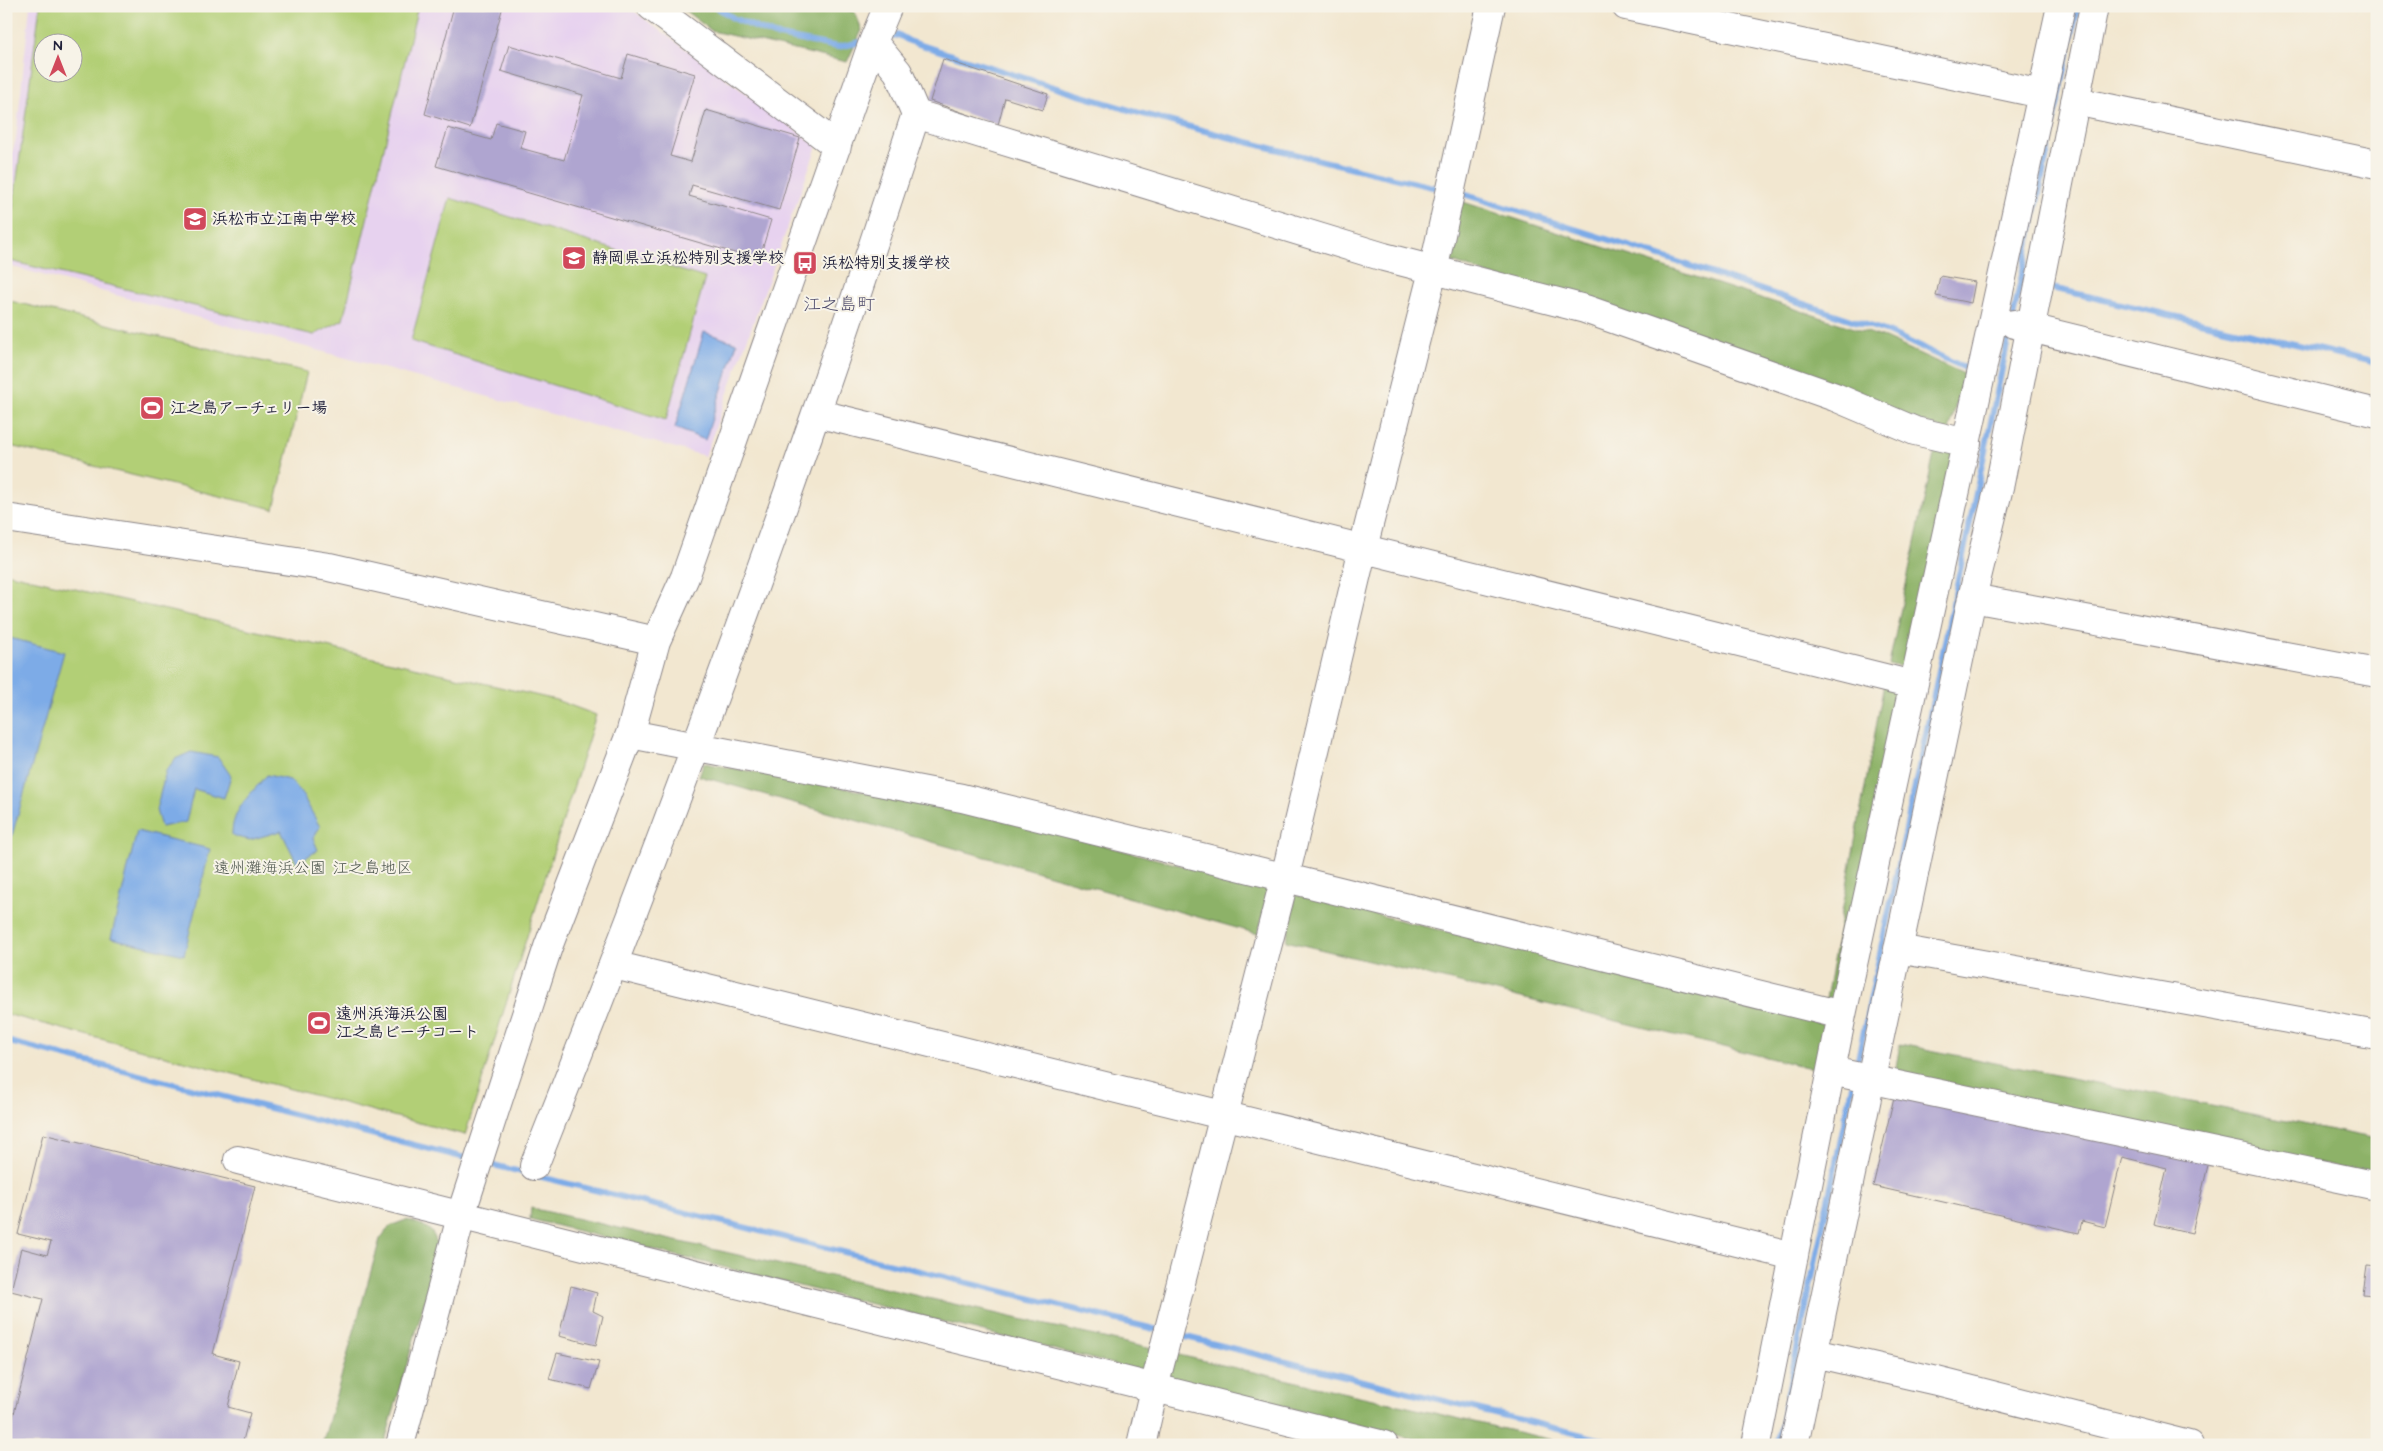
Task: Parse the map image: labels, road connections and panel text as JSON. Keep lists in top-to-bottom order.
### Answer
{
  "districts": ["江之島町"],
  "parks": ["遠州灘海浜公園 江之島地区"],
  "places": {
    "school or university": ["浜松市立江南中学校", "静岡県立浜松特別支援学校"],
    "bus stop": ["浜松特別支援学校"],
    "sports": ["江之島アーチェリー場", "遠州浜海浜公園 江之島ビーチコート"]
  },
  "north": "top"
}
